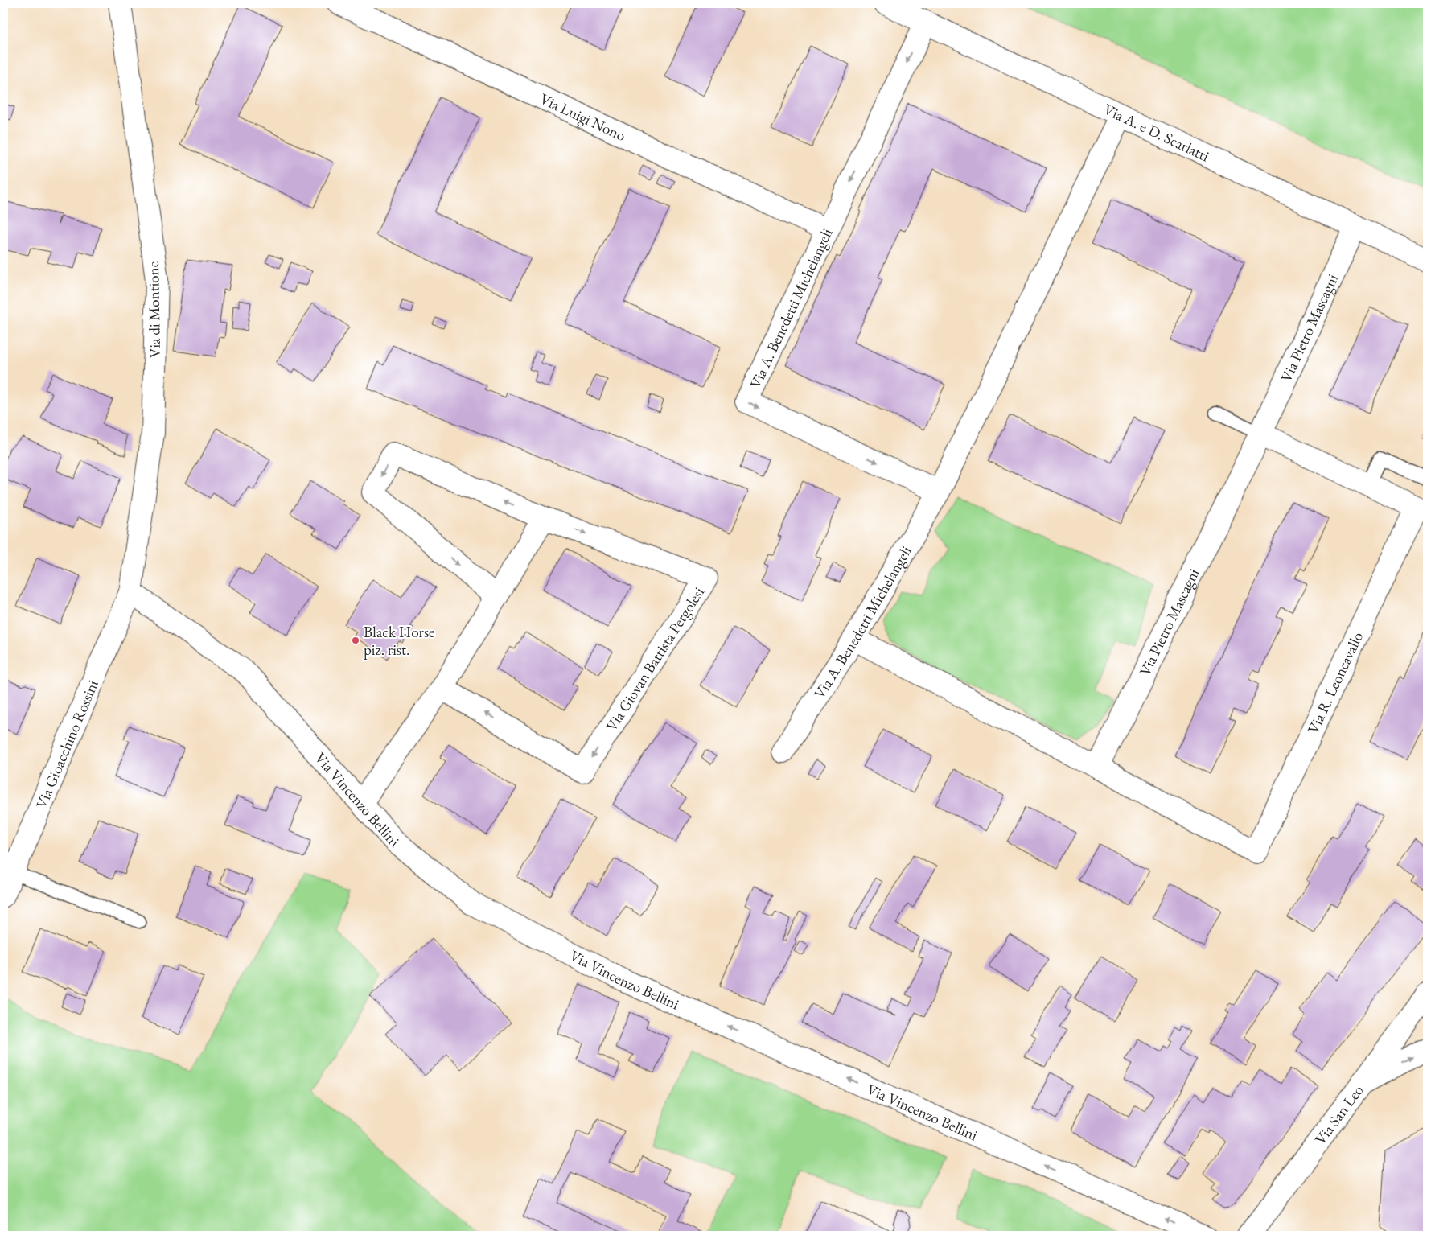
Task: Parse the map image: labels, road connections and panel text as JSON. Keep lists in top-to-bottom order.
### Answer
{
  "streets": {
    "street": [
      "Via Luigi Nono",
      "Via A. e D. Scarlatti",
      "Via A. Benedetti Michelangeli",
      "Via di Montione",
      "Via Pietro Mascagni",
      "Via Giovan Battista Pergolesi",
      "Via R. Leoncavallo",
      "Via Gioacchino Rossini",
      "Via Vincenzo Bellini",
      "Via San Leo"
    ]
  },
  "crossings": [
    ["Via Luigi Nono", "Via A. Benedetti Michelangeli"],
    ["Via A. e D. Scarlatti", "Via A. Benedetti Michelangeli"],
    ["Via A. e D. Scarlatti", "Via Pietro Mascagni"],
    ["Via di Montione", "Via Gioacchino Rossini"],
    ["Via di Montione", "Via Vincenzo Bellini"],
    ["Via Pietro Mascagni", "Via R. Leoncavallo"],
    ["Via Gioacchino Rossini", "Via Vincenzo Bellini"]
  ],
  "one_way": ["Via Vincenzo Bellini"],
  "places": ["Black Horse piz. rist."]
}
